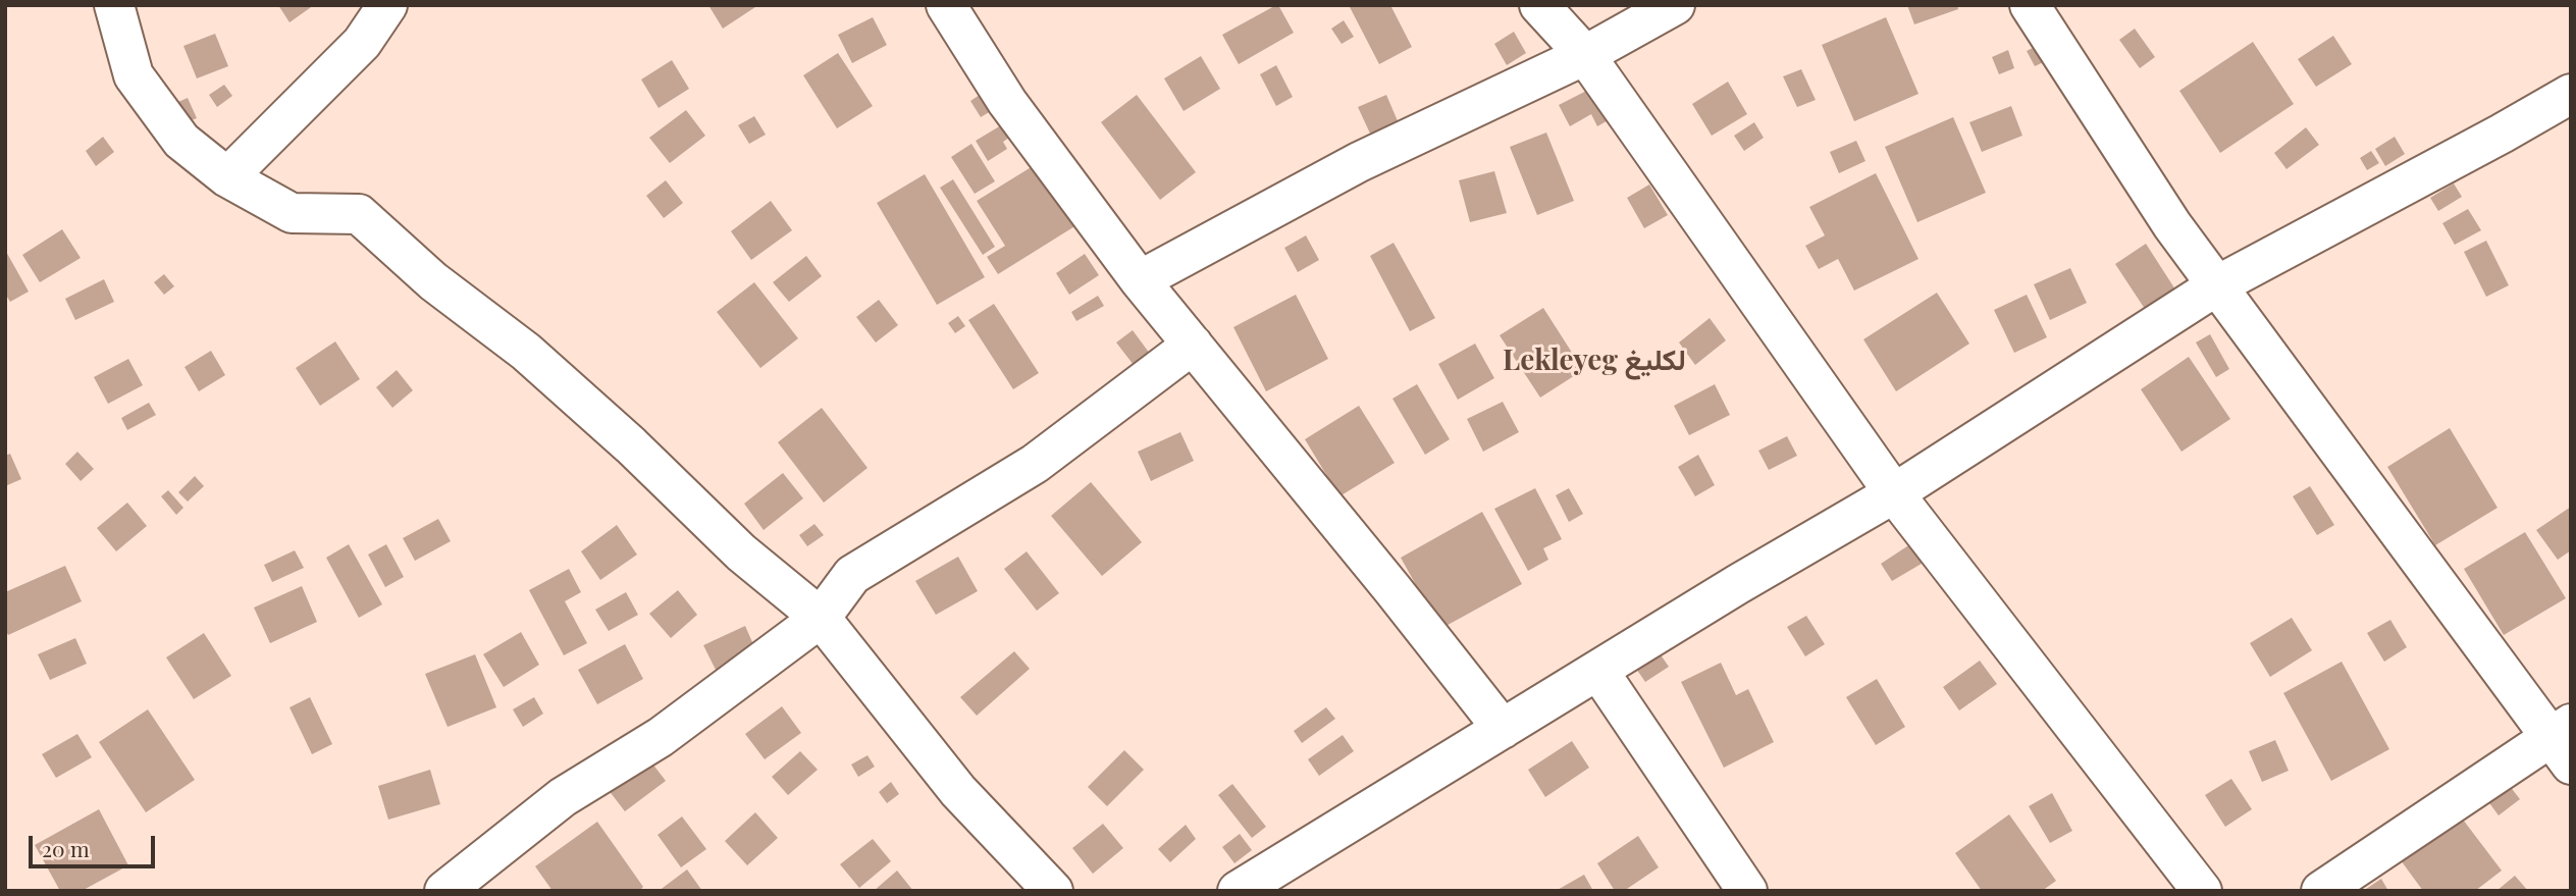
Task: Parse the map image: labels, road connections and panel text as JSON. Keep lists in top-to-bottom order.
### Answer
{
  "districts": ["Lekleyeg لكليغ"],
  "scale_bar": "20 m"
}
